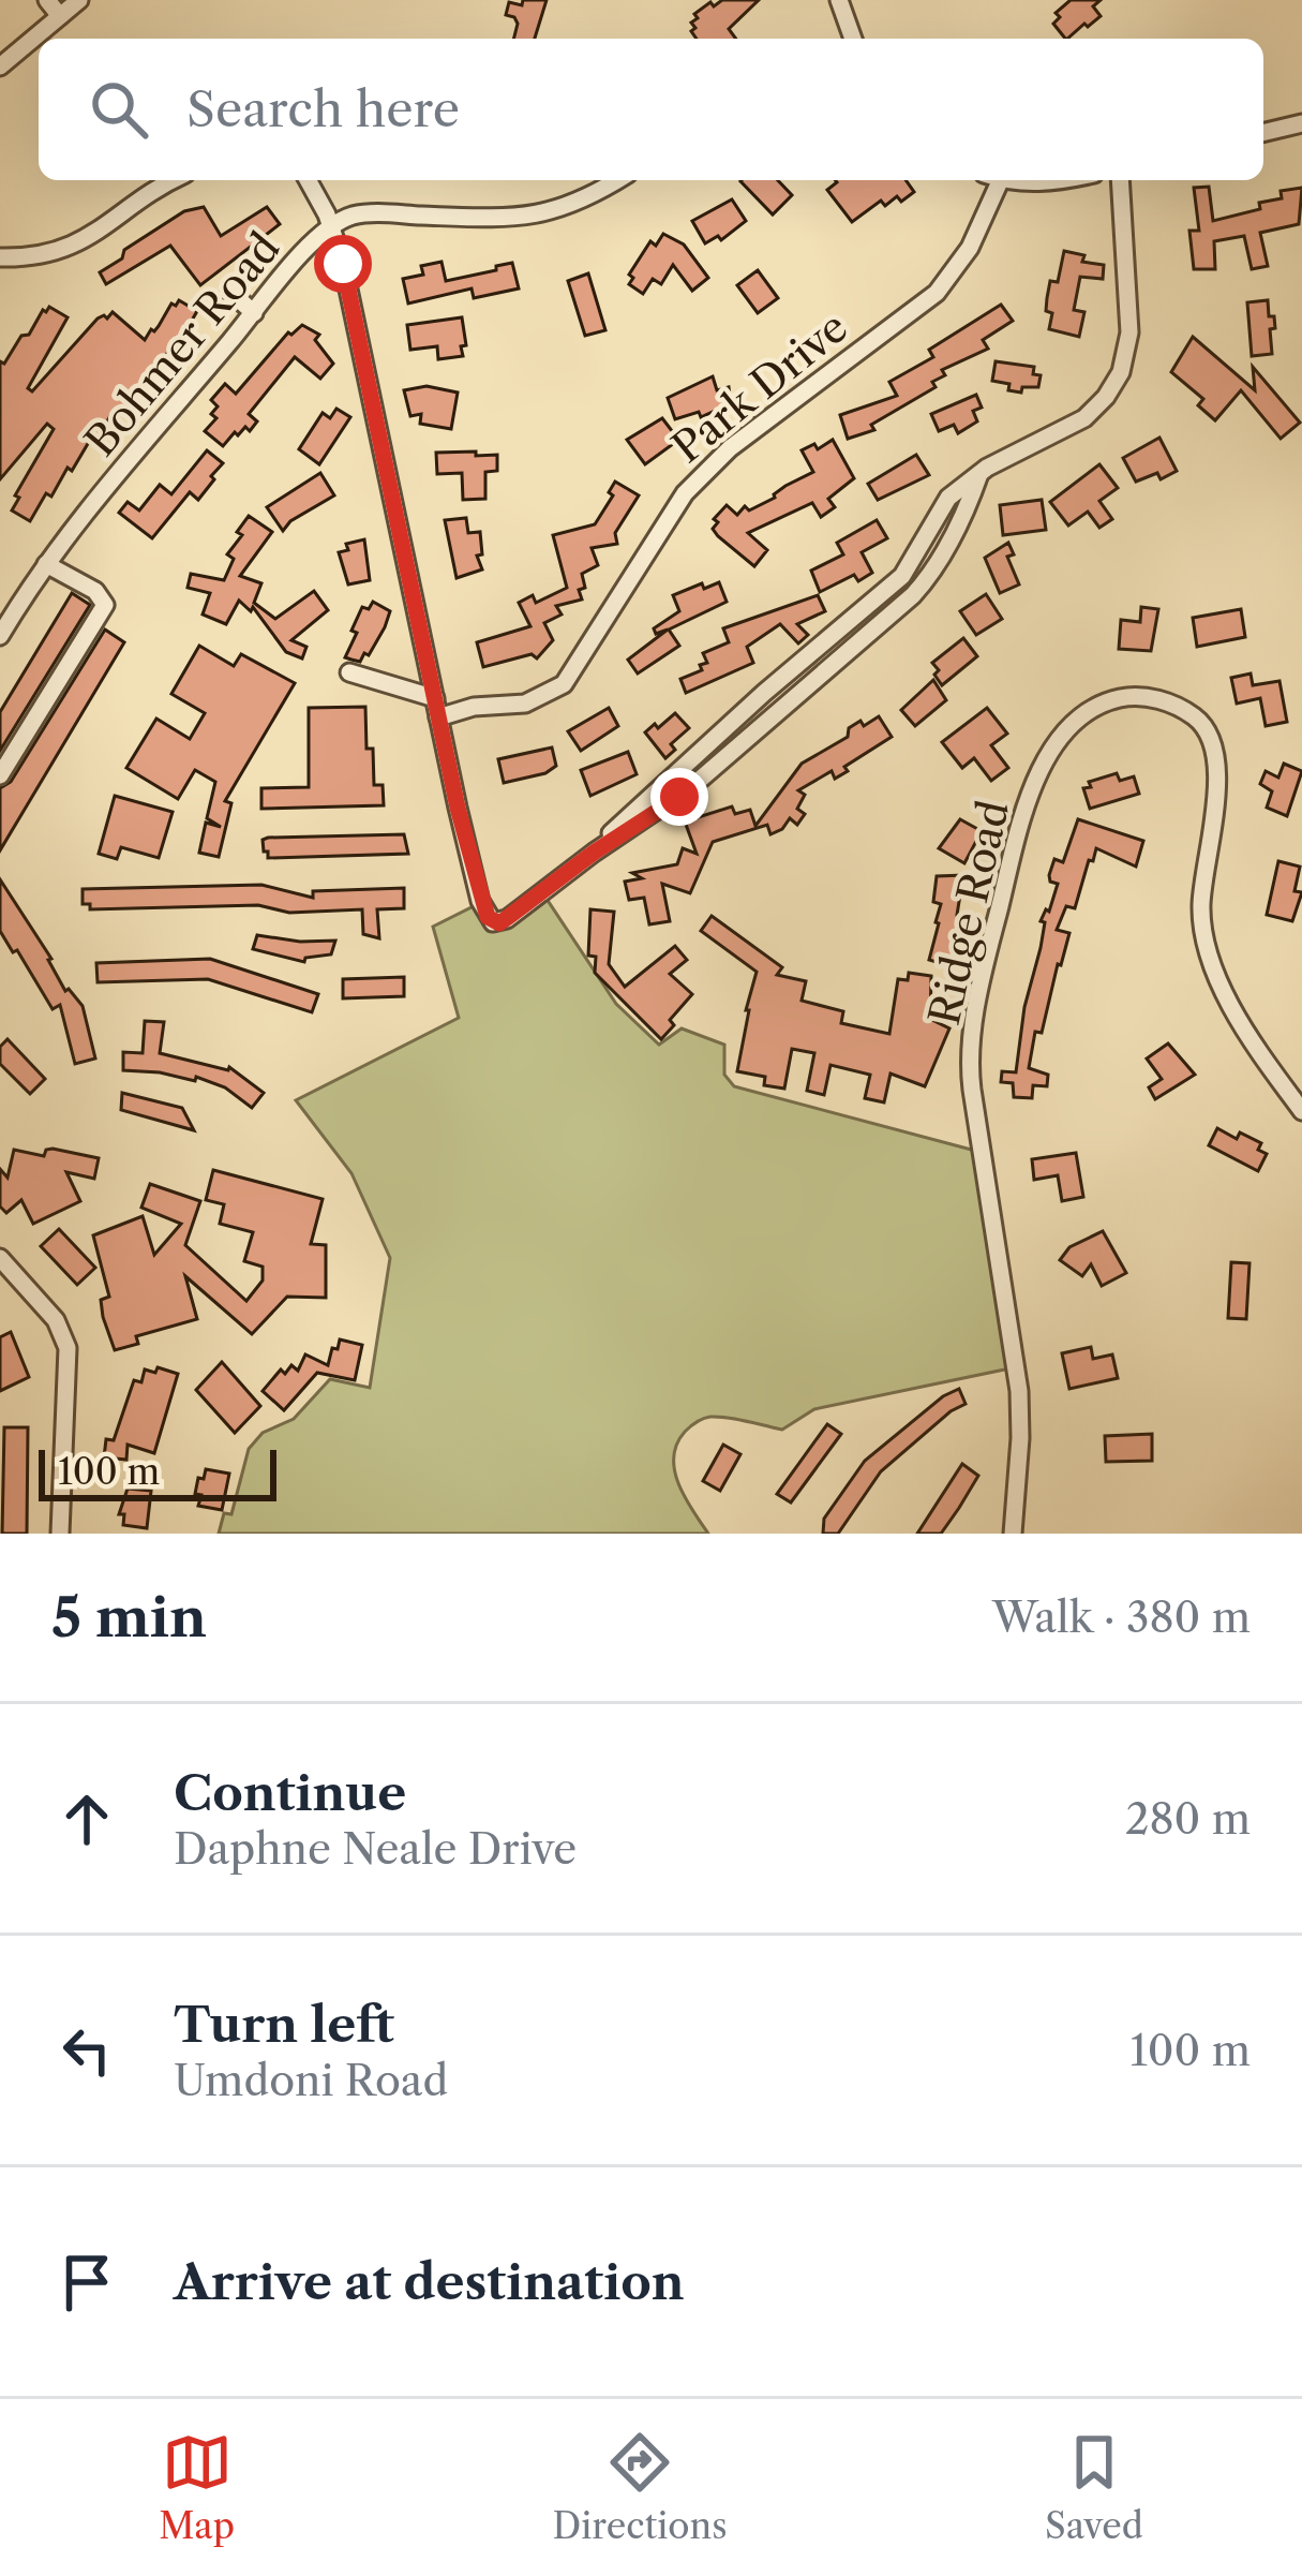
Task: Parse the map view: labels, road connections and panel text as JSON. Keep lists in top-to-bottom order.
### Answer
{
  "streets": {
    "street": ["Bohmer Road", "Park Drive", "Ridge Road"]
  },
  "scale_bar": "100 m",
  "page": {
    "search": "Search here",
    "scale": "100 m",
    "heading": ["5 min", "Walk · 380 m"],
    "list": [
      ["Continue", "Daphne Neale Drive", "280 m"],
      ["Turn left", "Umdoni Road", "100 m"],
      "Arrive at destination"
    ],
    "nav": ["Map", "Directions", "Saved"]
  }
}
